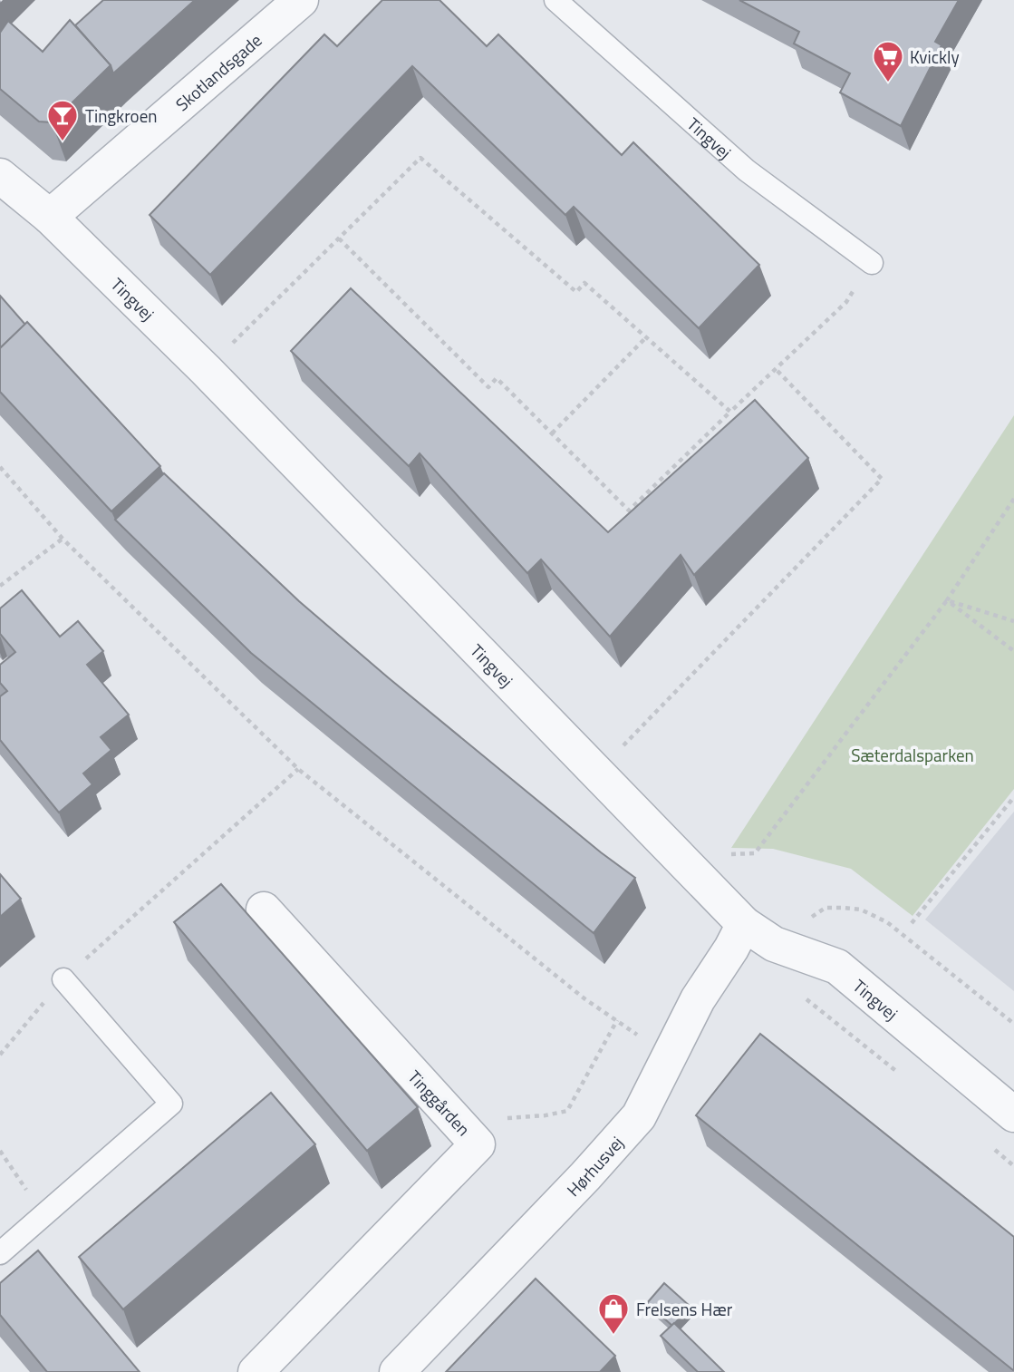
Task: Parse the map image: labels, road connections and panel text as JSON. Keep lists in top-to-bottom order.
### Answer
{
  "streets": {
    "street": [
      "Skotlandsgade",
      "Tingvej",
      "Tinggården",
      "Hørhusvej"
    ]
  },
  "crossings": [
    ["Skotlandsgade", "Tingvej"],
    ["Tingvej", "Hørhusvej"]
  ],
  "parks": ["Sæterdalsparken"],
  "places": {
    "supermarket": ["Kvickly"],
    "bar": ["Tingkroen"],
    "shop": ["Frelsens Hær"]
  }
}
